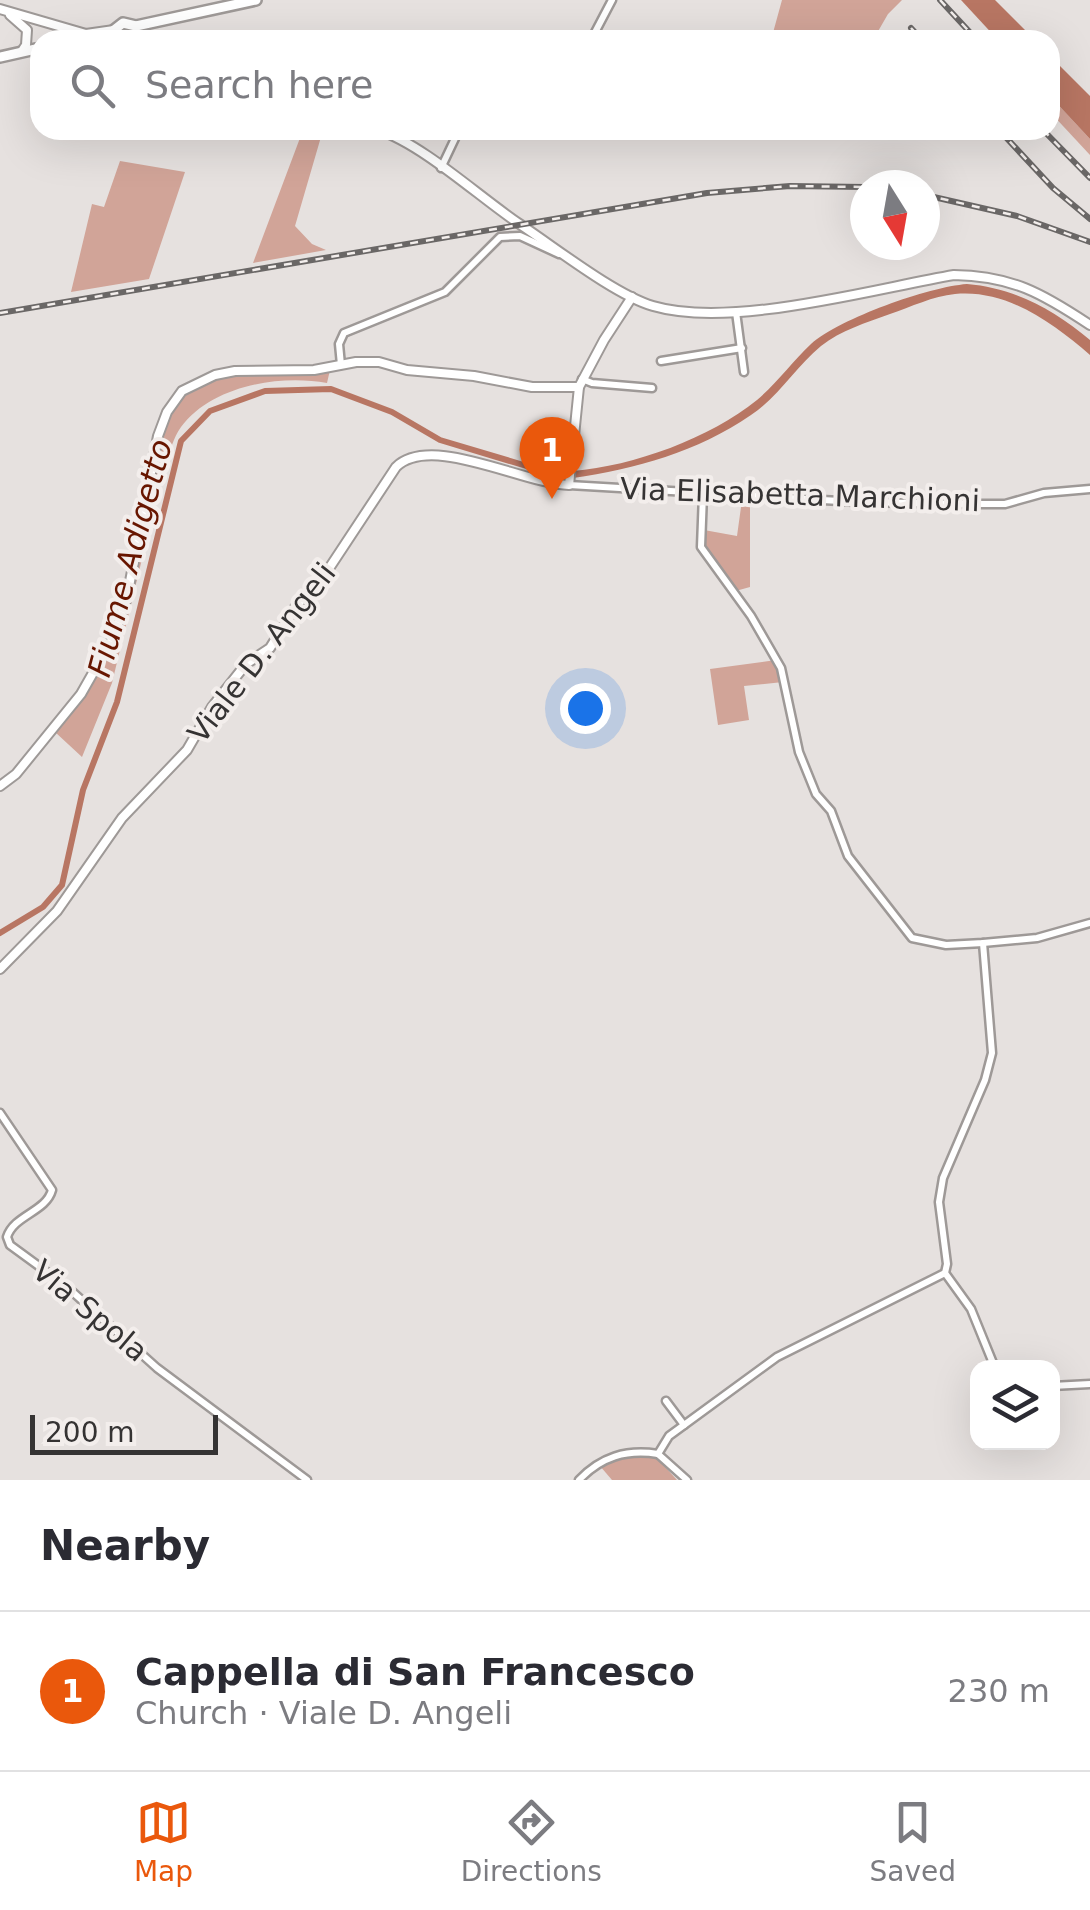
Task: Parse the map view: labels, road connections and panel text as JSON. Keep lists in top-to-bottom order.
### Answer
{
  "streets": {
    "street": ["Via Elisabetta Marchioni", "Viale D. Angeli", "Via Spola"]
  },
  "crossings": [
    ["Via Elisabetta Marchioni", "Viale D. Angeli"]
  ],
  "water": ["Fiume Adigetto"],
  "scale_bar": "200 m",
  "north": "bottom",
  "page": {
    "search": "Search here",
    "pins": "1",
    "scale": "200 m",
    "heading": "Nearby",
    "list": [
      {
        "mark": "1",
        "name": "Cappella di San Francesco",
        "note": "Church · Viale D. Angeli",
        "value": "230 m"
      }
    ],
    "nav": ["Map", "Directions", "Saved"]
  }
}
